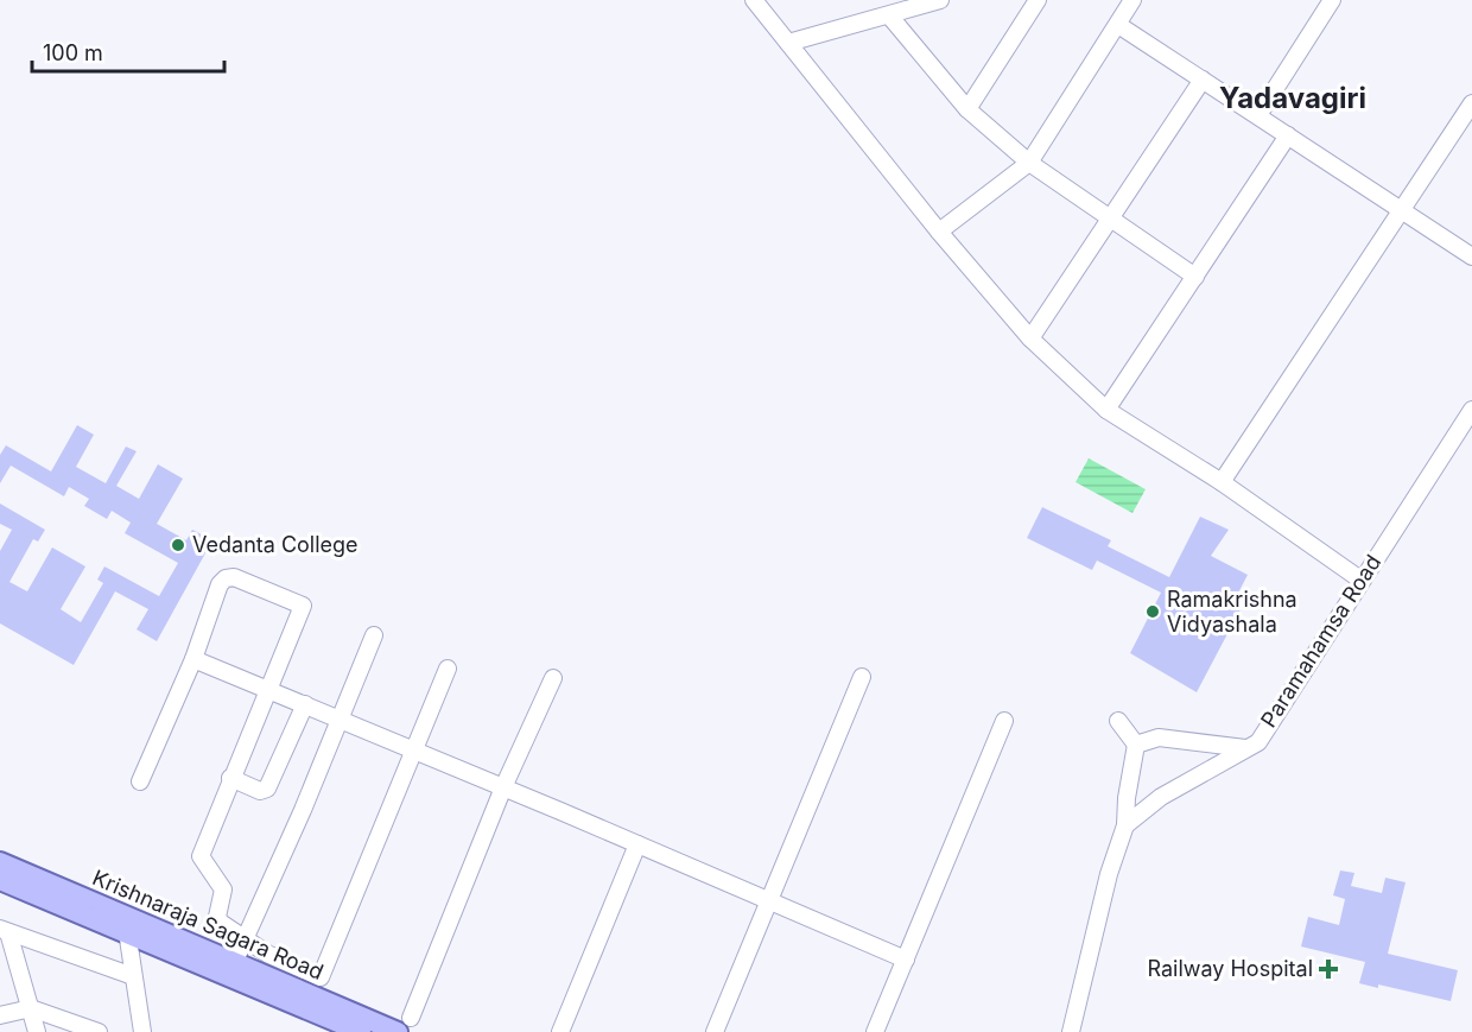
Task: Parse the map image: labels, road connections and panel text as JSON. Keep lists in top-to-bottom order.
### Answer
{
  "streets": {
    "main road": ["Krishnaraja Sagara Road"],
    "street": ["Paramahamsa Road"]
  },
  "districts": ["Yadavagiri"],
  "places": {
    "other": ["Vedanta College", "Ramakrishna Vidyashala"],
    "health": ["Railway Hospital"]
  },
  "scale_bar": "100 m"
}
